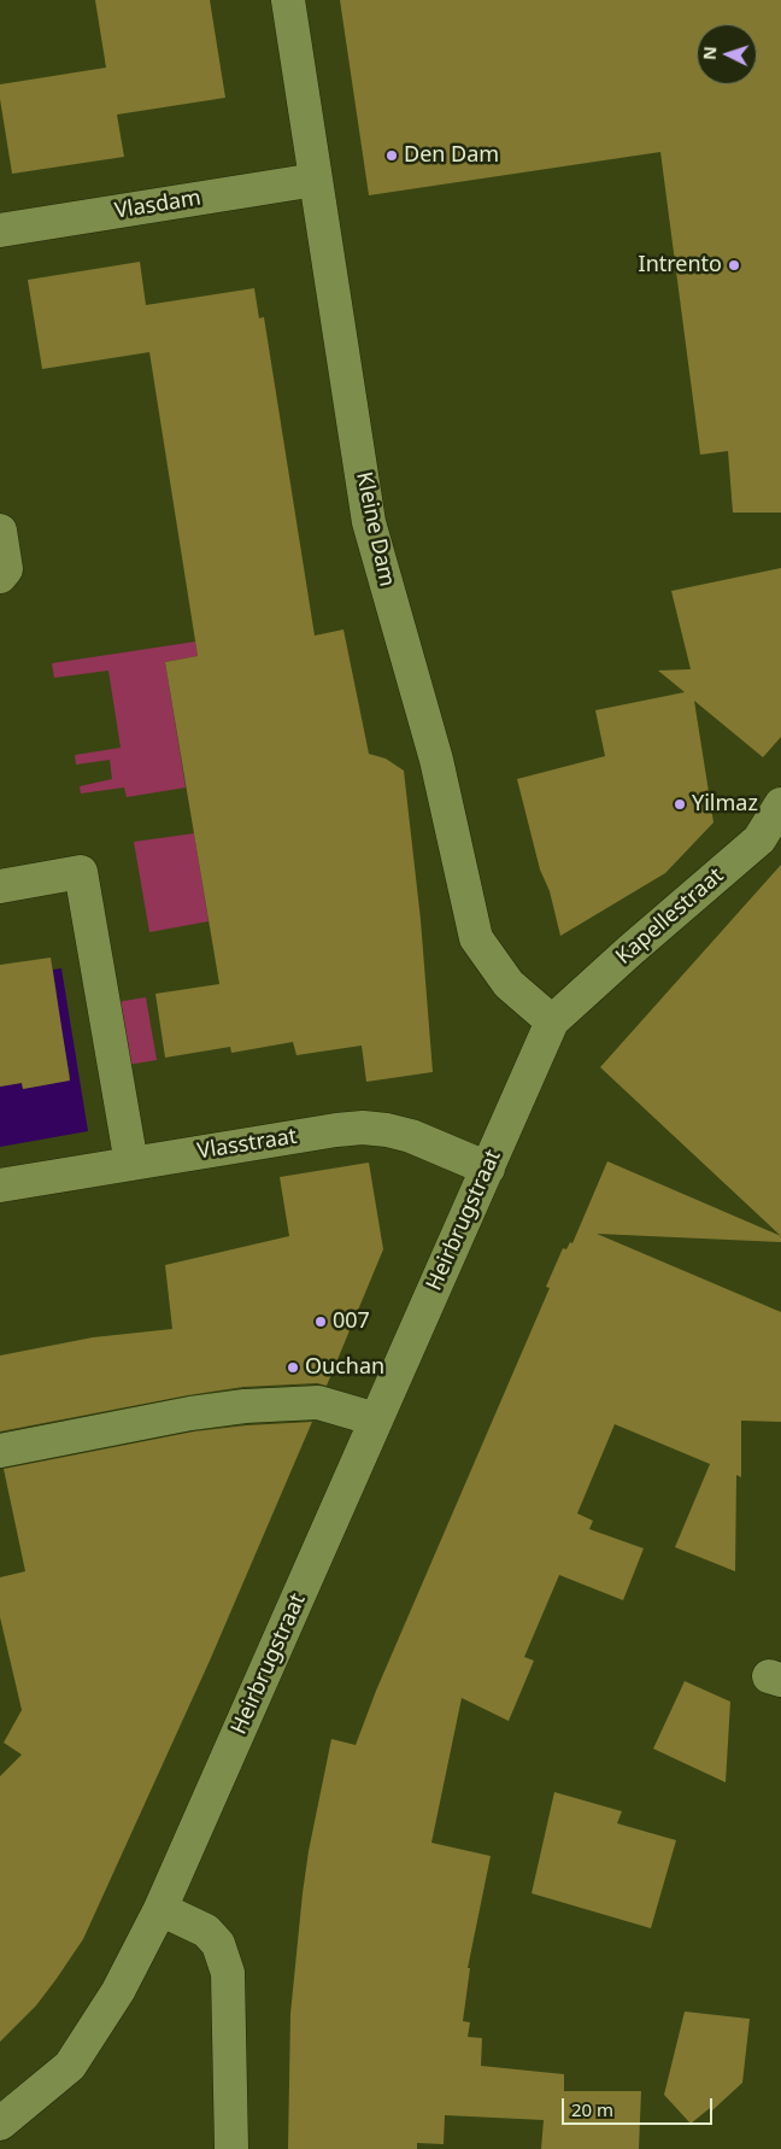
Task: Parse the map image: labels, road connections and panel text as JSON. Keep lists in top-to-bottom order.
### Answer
{
  "streets": {
    "street": [
      "Vlasdam",
      "Kleine Dam",
      "Kapellestraat",
      "Vlasstraat",
      "Heirbrugstraat"
    ]
  },
  "crossings": [
    ["Vlasdam", "Kleine Dam"],
    ["Kleine Dam", "Kapellestraat"],
    ["Kleine Dam", "Heirbrugstraat"],
    ["Kapellestraat", "Heirbrugstraat"],
    ["Vlasstraat", "Heirbrugstraat"]
  ],
  "places": [
    "Den Dam",
    "Intrento",
    "Yilmaz",
    "007",
    "Ouchan"
  ],
  "scale_bar": "20 m",
  "north": "left"
}
